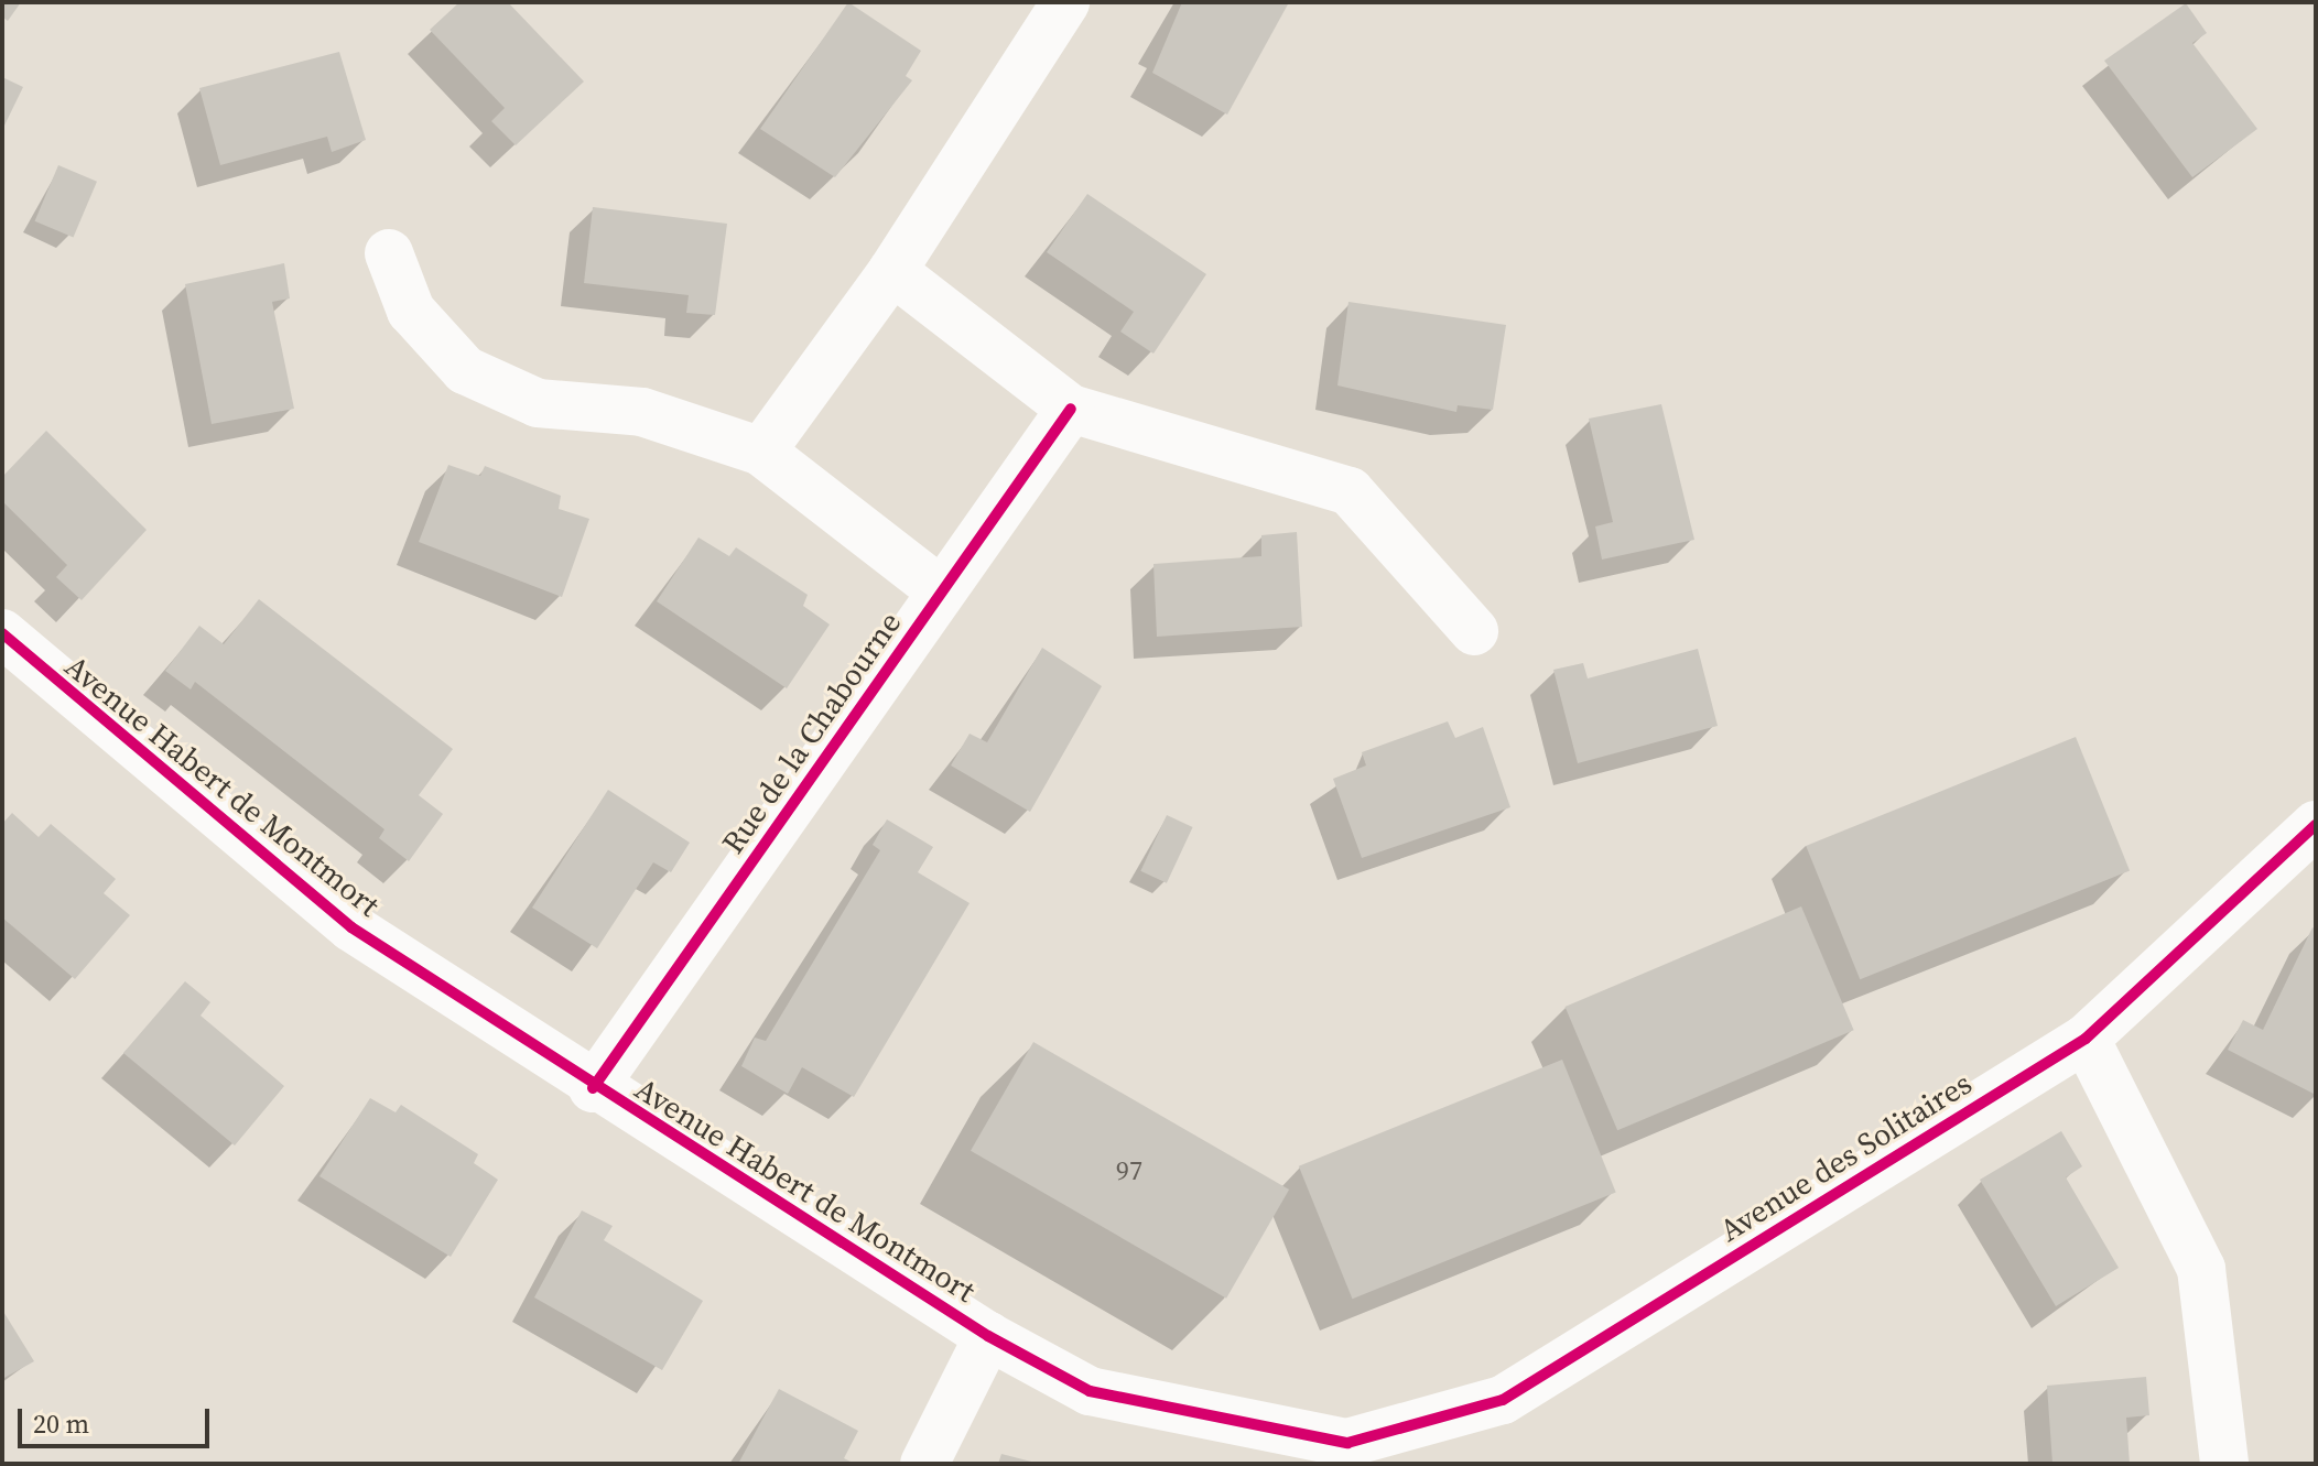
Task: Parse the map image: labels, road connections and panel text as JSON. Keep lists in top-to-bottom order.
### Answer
{
  "streets": {
    "street": ["Rue de la Chabourne", "Avenue Habert de Montmort", "Avenue des Solitaires"]
  },
  "crossings": [
    ["Rue de la Chabourne", "Avenue Habert de Montmort"],
    ["Avenue Habert de Montmort", "Avenue des Solitaires"]
  ],
  "house_numbers": ["97"],
  "scale_bar": "20 m"
}
